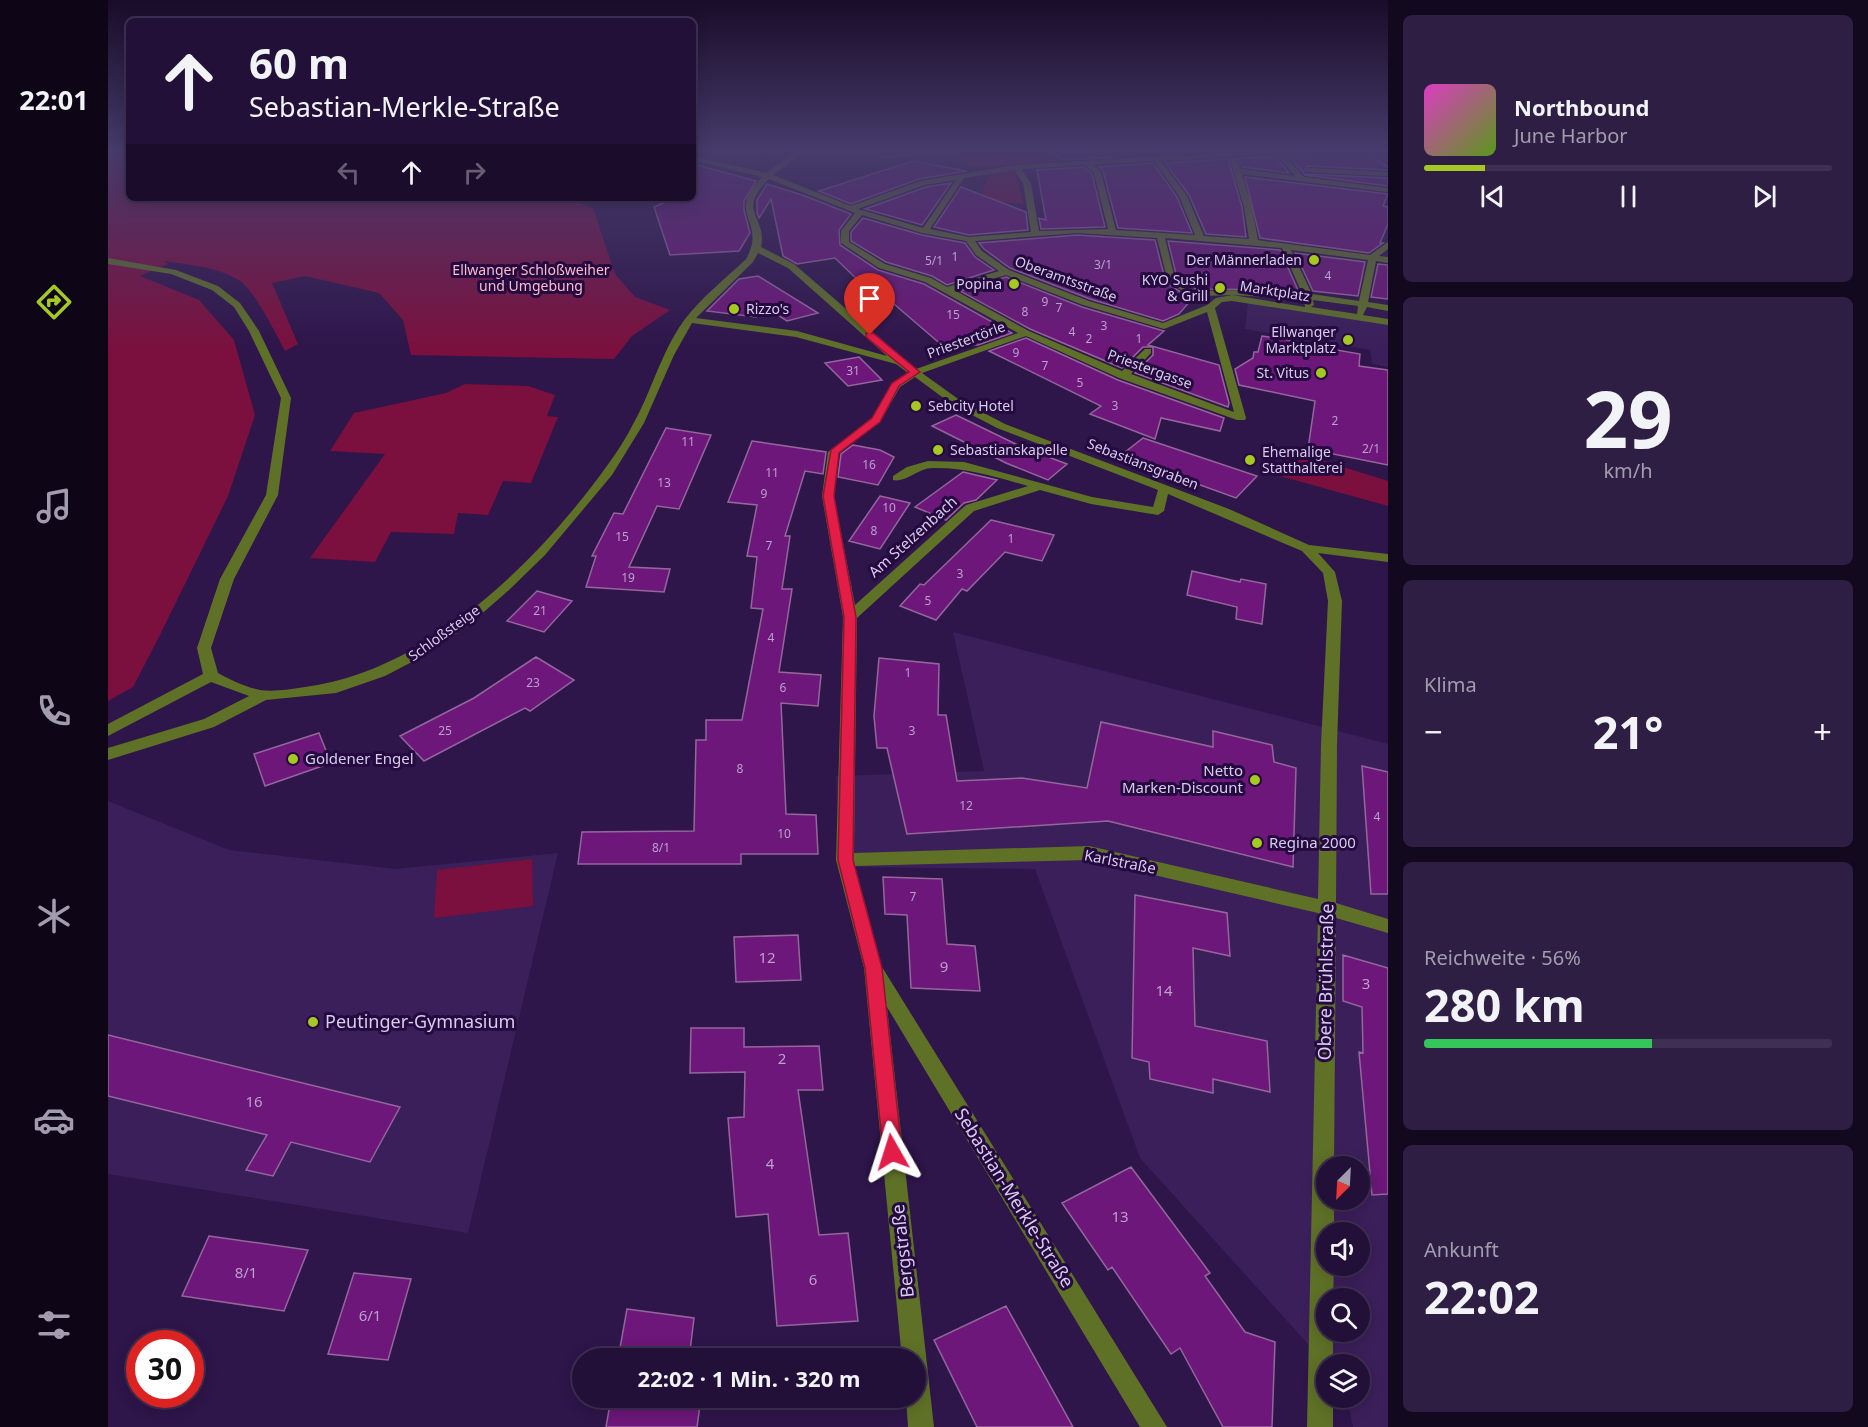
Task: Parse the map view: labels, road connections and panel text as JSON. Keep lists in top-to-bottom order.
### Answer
{
  "streets": {
    "street": [
      "Oberamtsstraße",
      "Marktplatz",
      "Priestertörle",
      "Priestergasse",
      "Sebastiansgraben",
      "Am Stelzenbach",
      "Schloßsteige",
      "Karlstraße",
      "Obere Brühlstraße",
      "Sebastian-Merkle-Straße",
      "Bergstraße"
    ]
  },
  "crossings": [
    ["Oberamtsstraße", "Marktplatz"],
    ["Marktplatz", "Priestergasse"],
    ["Priestertörle", "Priestergasse"],
    ["Priestertörle", "Sebastiansgraben"],
    ["Sebastiansgraben", "Schloßsteige"],
    ["Sebastiansgraben", "Obere Brühlstraße"],
    ["Karlstraße", "Obere Brühlstraße"],
    ["Karlstraße", "Bergstraße"],
    ["Sebastian-Merkle-Straße", "Bergstraße"]
  ],
  "parks": ["Ellwanger Schloßweiher und Umgebung"],
  "places": [
    "Der Männerladen",
    "Popina",
    "KYO Sushi & Grill",
    "Rizzo's",
    "Ellwanger Marktplatz",
    "St. Vitus",
    "Sebcity Hotel",
    "Sebastianskapelle",
    "Ehemalige Statthalterei",
    "Goldener Engel",
    "Netto Marken-Discount",
    "Regina 2000",
    "Peutinger-Gymnasium"
  ],
  "house_numbers": [
    "1",
    "5/1",
    "3/1",
    "4",
    "9",
    "7",
    "8",
    "15",
    "3",
    "4",
    "2",
    "1",
    "9",
    "7",
    "31",
    "5",
    "3",
    "2",
    "11",
    "2/1",
    "16",
    "11",
    "13",
    "9",
    "10",
    "8",
    "15",
    "1",
    "7",
    "3",
    "19",
    "5",
    "21",
    "4",
    "1",
    "23",
    "6",
    "25",
    "3",
    "8",
    "12",
    "4",
    "10",
    "8/1",
    "7",
    "12",
    "9",
    "3",
    "14",
    "2",
    "16",
    "4",
    "13",
    "8/1",
    "6",
    "6/1"
  ],
  "north": "bottom left",
  "page": {
    "tabs": "22:01",
    "turn": ["60 m", "Sebastian-Merkle-Straße"],
    "song": ["Northbound", "June Harbor"],
    "tile": [
      ["29", "km/h"],
      "Klima",
      ["Reichweite · 56%", "280 km"],
      ["Ankunft", "22:02"]
    ],
    "heat": ["−", "21°", "+"],
    "limit": "30",
    "trip": "22:02 · 1 Min. · 320 m"
  }
}
